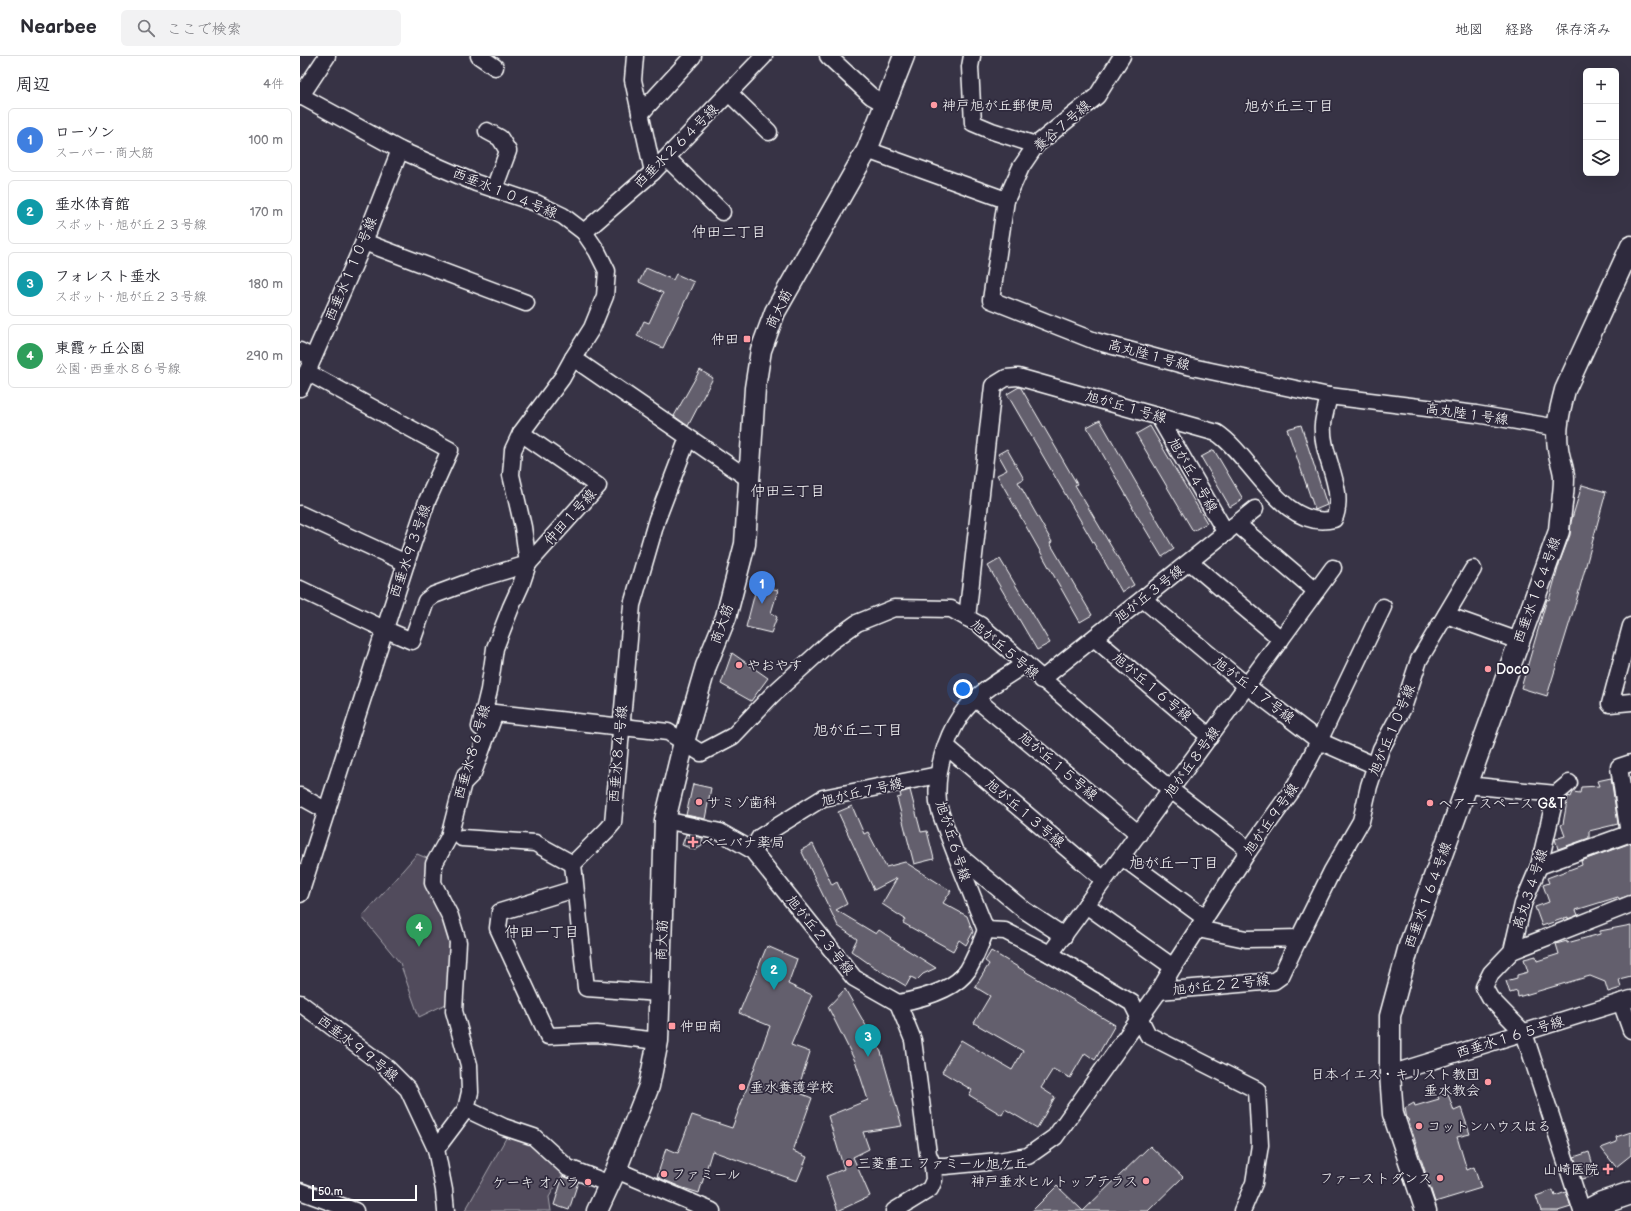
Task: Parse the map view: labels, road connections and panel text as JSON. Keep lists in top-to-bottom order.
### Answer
{
  "streets": {
    "street": [
      "養谷７号線",
      "西垂水２６４号線",
      "西垂水１０４号線",
      "西垂水１１０号線",
      "商大筋",
      "高丸陸１号線",
      "旭が丘１号線",
      "旭が丘４号線",
      "仲田１号線",
      "西垂水９３号線",
      "西垂水１６４号線",
      "旭が丘３号線",
      "旭が丘５号線",
      "旭が丘１６号線",
      "旭が丘１７号線",
      "旭が丘１０号線",
      "西垂水８６号線",
      "西垂水８４号線",
      "旭が丘８号線",
      "旭が丘１５号線",
      "旭が丘７号線",
      "旭が丘１３号線",
      "旭が丘９号線",
      "旭が丘６号線",
      "高丸３４号線",
      "旭が丘２３号線",
      "旭が丘２２号線",
      "西垂水１６５号線",
      "西垂水９９号線"
    ]
  },
  "crossings": [
    ["養谷７号線", "高丸陸１号線"],
    ["西垂水２６４号線", "西垂水１０４号線"],
    ["西垂水１０４号線", "西垂水１１０号線"],
    ["西垂水１０４号線", "西垂水８６号線"],
    ["西垂水１１０号線", "西垂水９３号線"],
    ["商大筋", "旭が丘５号線"],
    ["高丸陸１号線", "旭が丘１号線"],
    ["高丸陸１号線", "西垂水１６４号線"],
    ["旭が丘１号線", "旭が丘４号線"],
    ["旭が丘１号線", "旭が丘５号線"],
    ["旭が丘４号線", "旭が丘３号線"],
    ["旭が丘４号線", "旭が丘８号線"],
    ["仲田１号線", "西垂水８６号線"],
    ["西垂水１６４号線", "西垂水１６５号線"],
    ["旭が丘３号線", "旭が丘５号線"],
    ["旭が丘３号線", "旭が丘１６号線"],
    ["旭が丘３号線", "旭が丘１７号線"],
    ["旭が丘５号線", "旭が丘８号線"],
    ["旭が丘５号線", "旭が丘９号線"],
    ["旭が丘５号線", "旭が丘６号線"],
    ["旭が丘１６号線", "旭が丘８号線"],
    ["旭が丘１７号線", "旭が丘１０号線"],
    ["旭が丘１７号線", "旭が丘８号線"],
    ["旭が丘１７号線", "旭が丘９号線"],
    ["旭が丘１０号線", "旭が丘２２号線"],
    ["西垂水８６号線", "西垂水９９号線"],
    ["旭が丘８号線", "旭が丘１５号線"],
    ["旭が丘８号線", "旭が丘１３号線"],
    ["旭が丘１５号線", "旭が丘６号線"],
    ["旭が丘７号線", "旭が丘６号線"],
    ["旭が丘７号線", "旭が丘２３号線"],
    ["旭が丘１３号線", "旭が丘６号線"],
    ["旭が丘９号線", "旭が丘２２号線"]
  ],
  "districts": [
    "旭が丘三丁目",
    "仲田二丁目",
    "仲田三丁目",
    "旭が丘二丁目",
    "旭が丘一丁目",
    "仲田一丁目"
  ],
  "places": {
    "other": [
      "神戸旭が丘郵便局",
      "やおやす",
      "Doco",
      "サミゾ歯科",
      "ヘアースペース G&T",
      "日本イエス・キリスト教団 垂水教会",
      "垂水養護学校",
      "コットンハウスはる",
      "三菱重工 ファミール旭ケ丘",
      "ファミール",
      "ファーストダンス",
      "神戸垂水ヒルトップテラス",
      "ケーキ オハラ"
    ],
    "transit": ["仲田", "仲田南"],
    "health": ["ベニバナ薬局", "山崎医院"]
  },
  "scale_bar": "50 m",
  "page": {
    "header": "Nearbee",
    "search": "ここで検索",
    "nav": ["地図", "経路", "保存済み"],
    "heading": ["周辺", "4件"],
    "map_buttons": ["+", "−"],
    "list": [
      {
        "mark": "1",
        "name": "ローソン",
        "note": "スーパー · 商大筋",
        "value": "100 m"
      },
      {
        "mark": "2",
        "name": "垂水体育館",
        "note": "スポット · 旭が丘２３号線",
        "value": "170 m"
      },
      {
        "mark": "3",
        "name": "フォレスト垂水",
        "note": "スポット · 旭が丘２３号線",
        "value": "180 m"
      },
      {
        "mark": "4",
        "name": "東霞ヶ丘公園",
        "note": "公園 · 西垂水８６号線",
        "value": "290 m"
      }
    ],
    "pins": [
      "1",
      "4",
      "2",
      "3"
    ],
    "scale": "50 m"
  }
}
